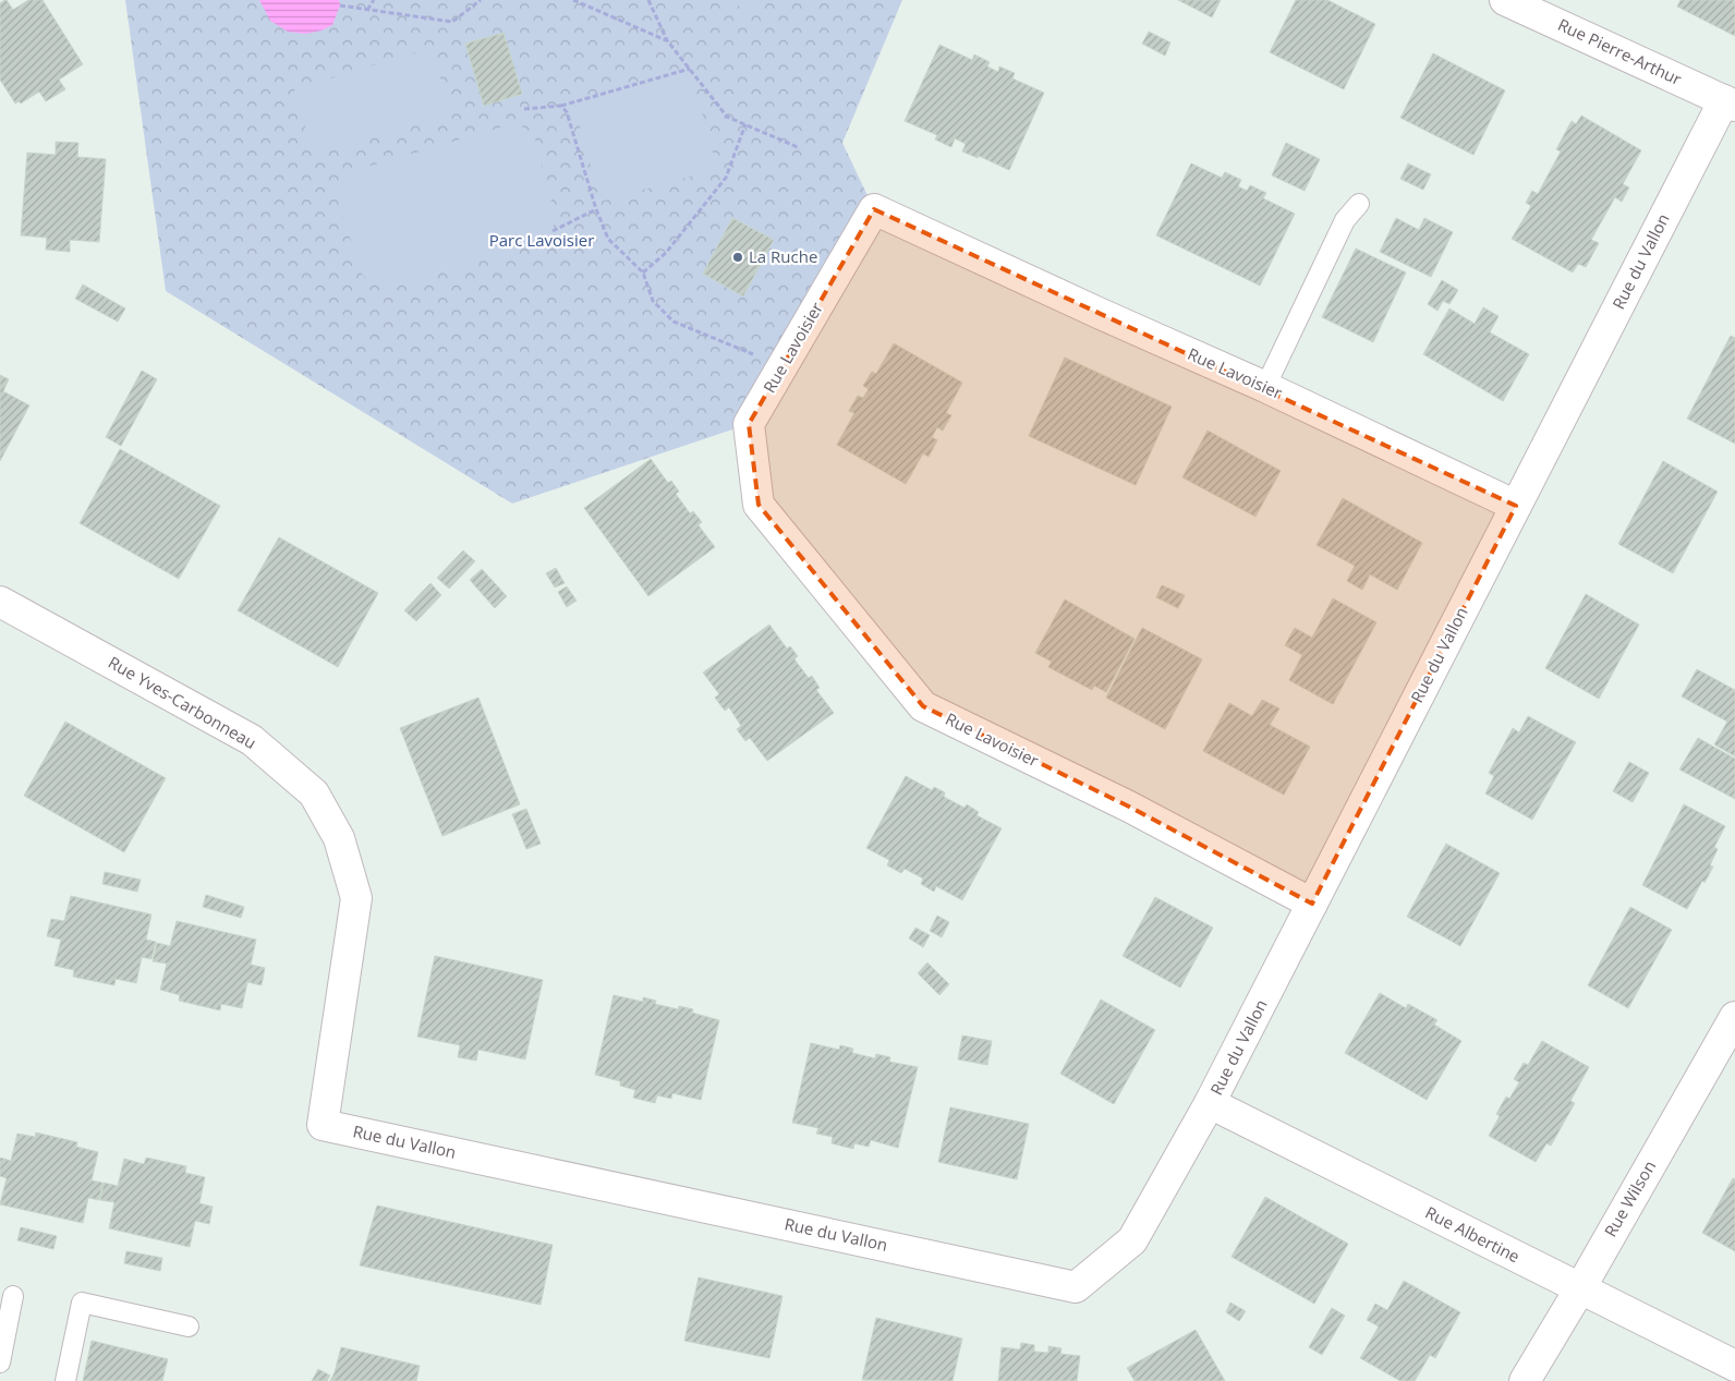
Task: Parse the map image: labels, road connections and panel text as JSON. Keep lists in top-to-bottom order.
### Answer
{
  "streets": {
    "street": [
      "Rue Pierre-Arthur",
      "Rue du Vallon",
      "Rue Lavoisier",
      "Rue Yves-Carbonneau",
      "Rue Wilson",
      "Rue Albertine"
    ]
  },
  "crossings": [
    ["Rue Pierre-Arthur", "Rue du Vallon"],
    ["Rue du Vallon", "Rue Lavoisier"],
    ["Rue du Vallon", "Rue Yves-Carbonneau"],
    ["Rue du Vallon", "Rue Albertine"],
    ["Rue Wilson", "Rue Albertine"]
  ],
  "parks": ["Parc Lavoisier"],
  "places": ["La Ruche"]
}
